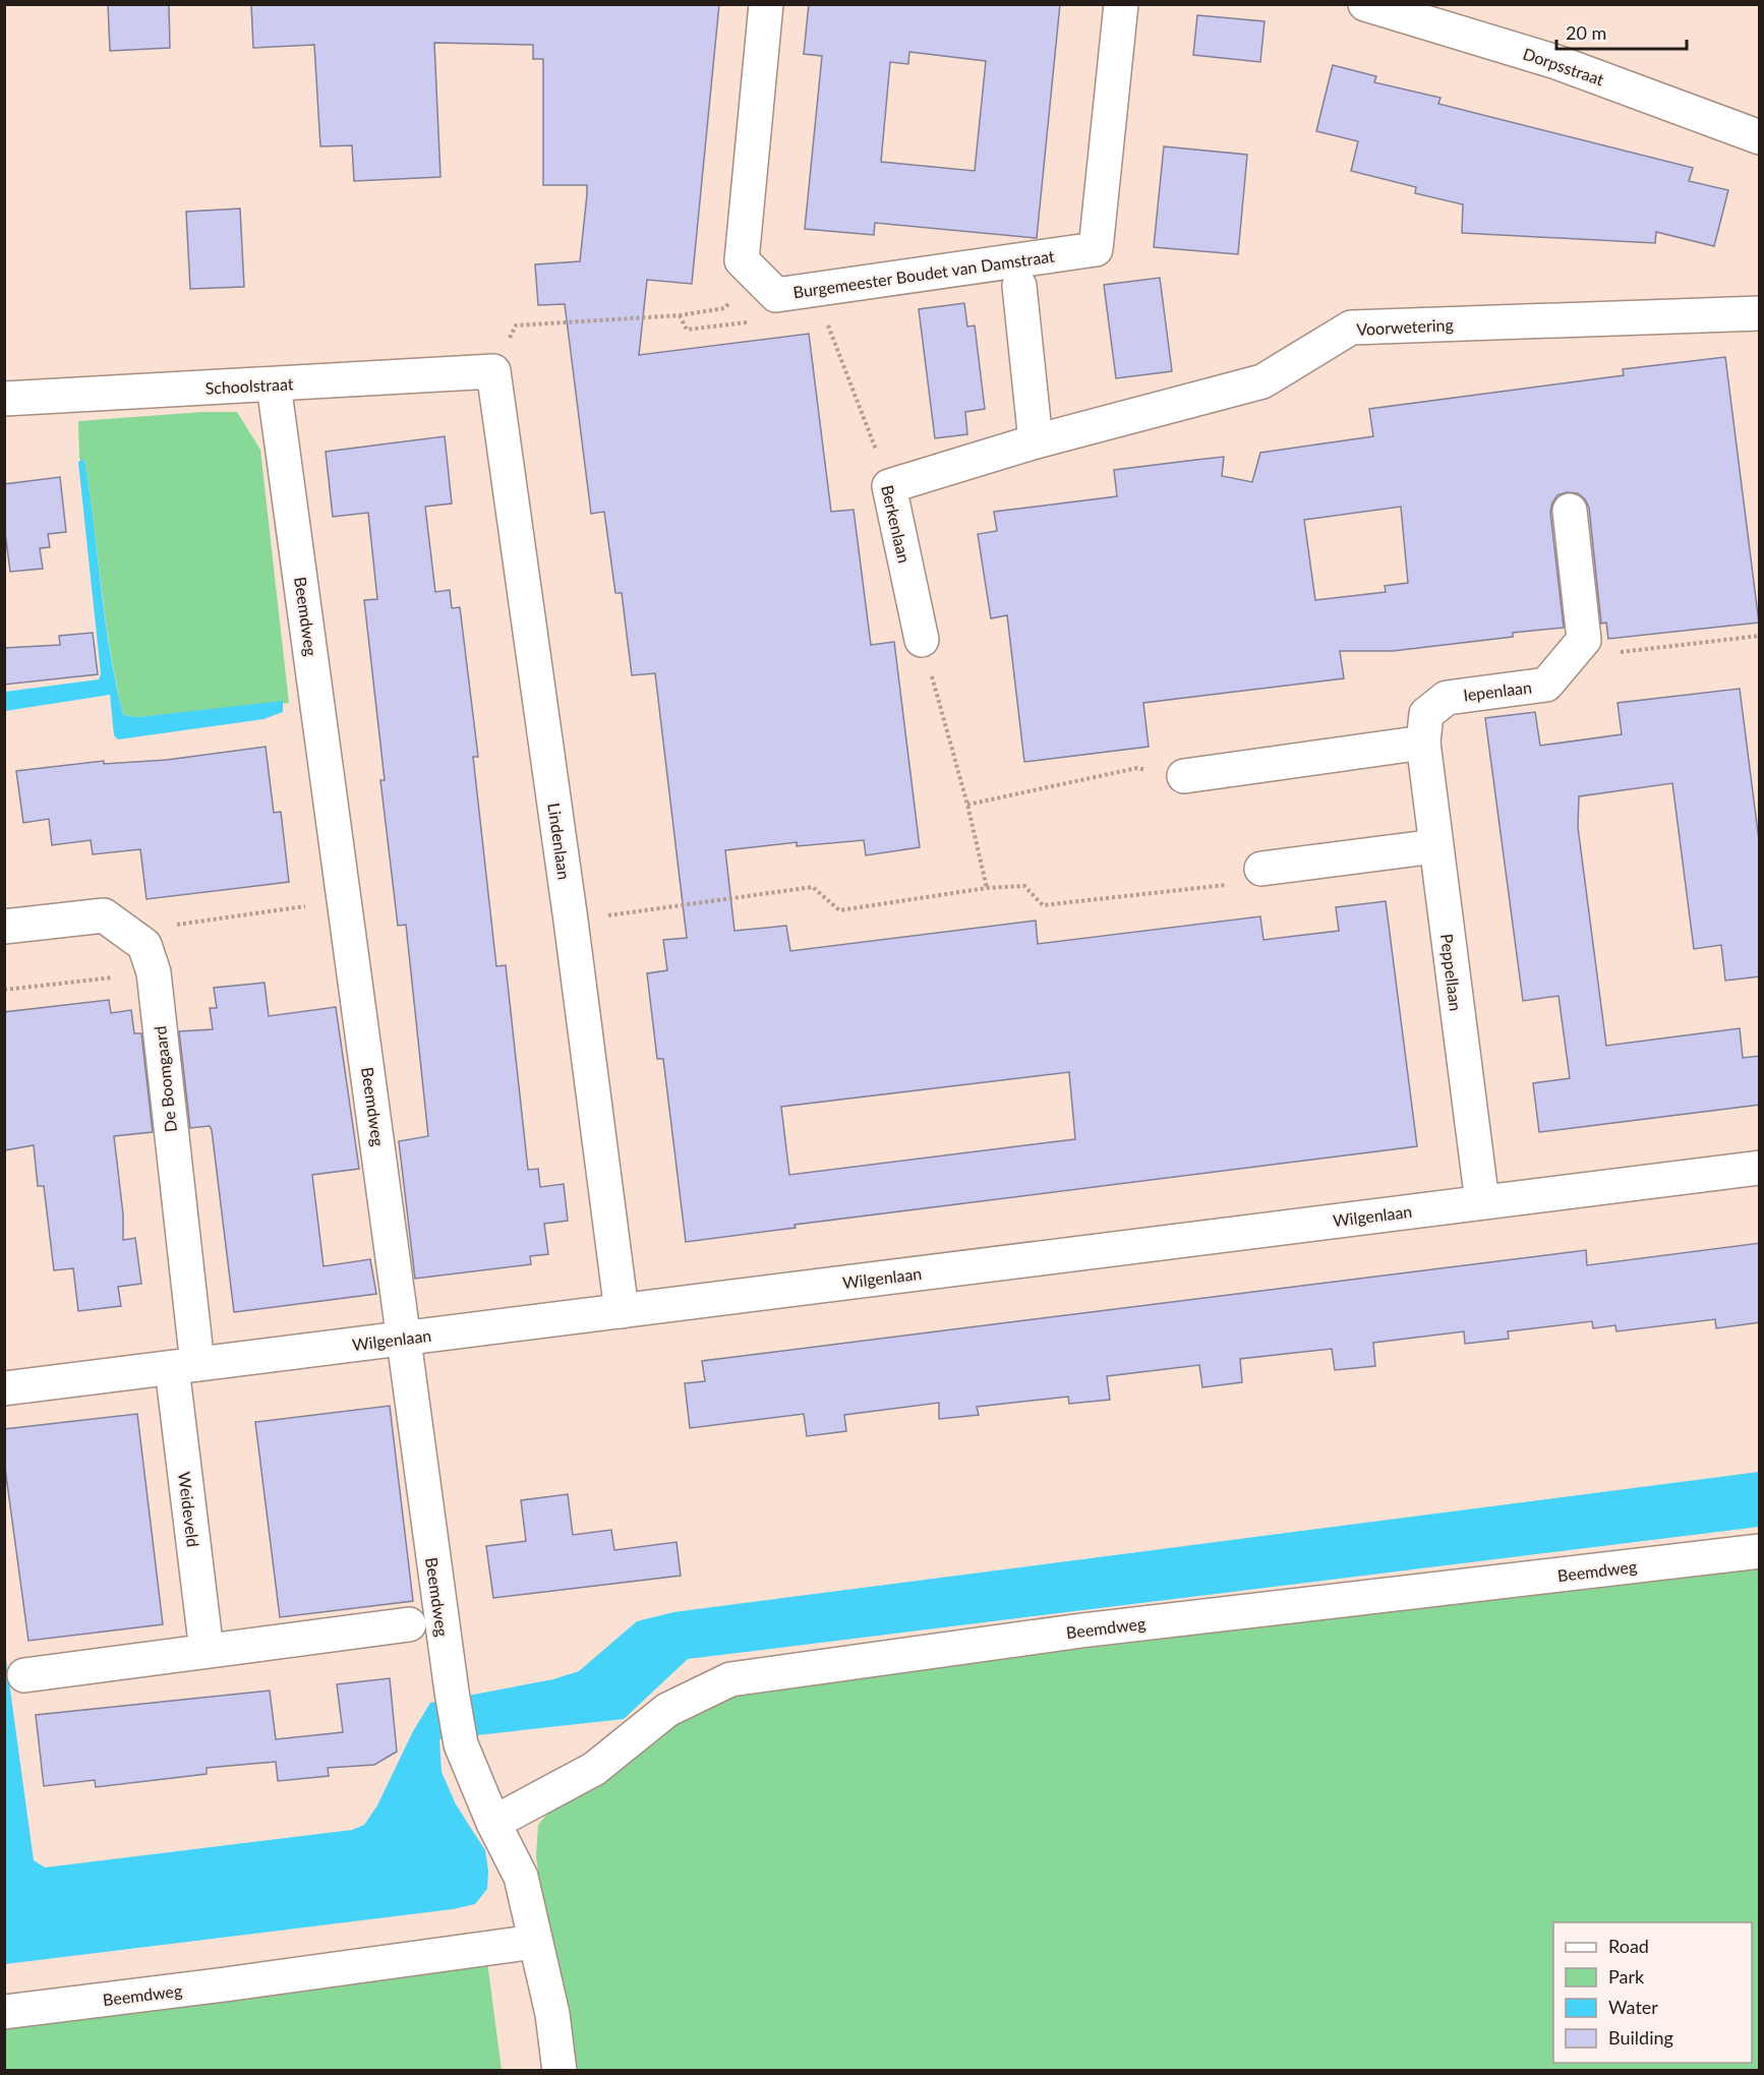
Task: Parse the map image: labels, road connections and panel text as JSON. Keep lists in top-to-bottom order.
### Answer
{
  "streets": {
    "street": [
      "Dorpsstraat",
      "Burgemeester Boudet van Damstraat",
      "Voorwetering",
      "Schoolstraat",
      "Berkenlaan",
      "Beemdweg",
      "Iepenlaan",
      "Lindenlaan",
      "Peppellaan",
      "De Boomgaard",
      "Wilgenlaan",
      "Weideveld"
    ]
  },
  "crossings": [
    ["Voorwetering", "Berkenlaan"],
    ["Schoolstraat", "Beemdweg"],
    ["Schoolstraat", "Lindenlaan"],
    ["Beemdweg", "Wilgenlaan"],
    ["Iepenlaan", "Peppellaan"],
    ["Lindenlaan", "Wilgenlaan"],
    ["Peppellaan", "Wilgenlaan"],
    ["De Boomgaard", "Wilgenlaan"],
    ["De Boomgaard", "Weideveld"],
    ["Wilgenlaan", "Weideveld"]
  ],
  "legend": [
    "Road",
    "Park",
    "Water",
    "Building"
  ],
  "scale_bar": "20 m"
}
